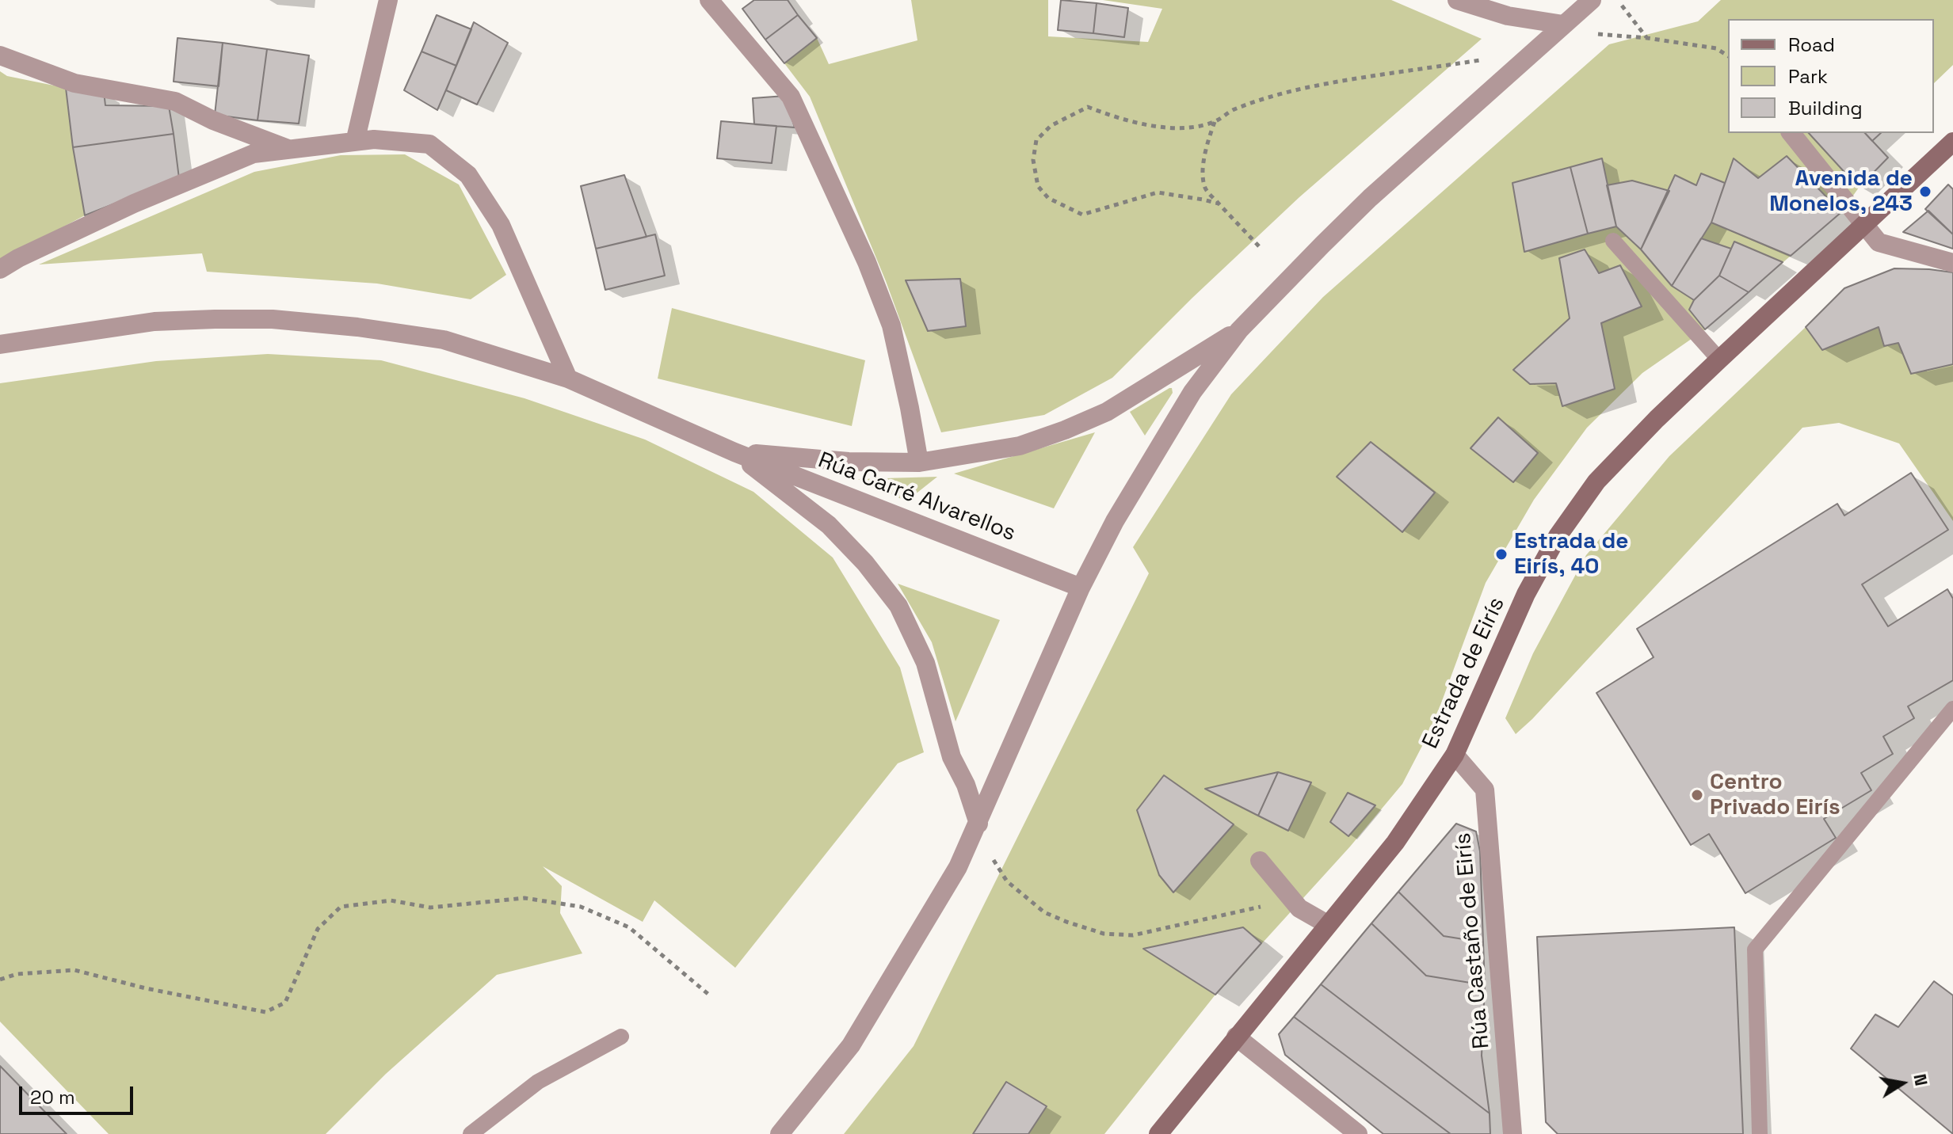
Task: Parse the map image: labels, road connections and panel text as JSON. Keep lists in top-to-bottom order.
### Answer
{
  "streets": {
    "street": ["Rúa Carré Alvarellos", "Estrada de Eirís", "Rúa Castaño de Eirís"]
  },
  "crossings": [
    ["Estrada de Eirís", "Rúa Castaño de Eirís"]
  ],
  "places": ["Avenida de Monelos, 243", "Estrada de Eirís, 40", "Centro Privado Eirís"],
  "legend": ["Road", "Park", "Building"],
  "scale_bar": "20 m",
  "north": "right"
}
